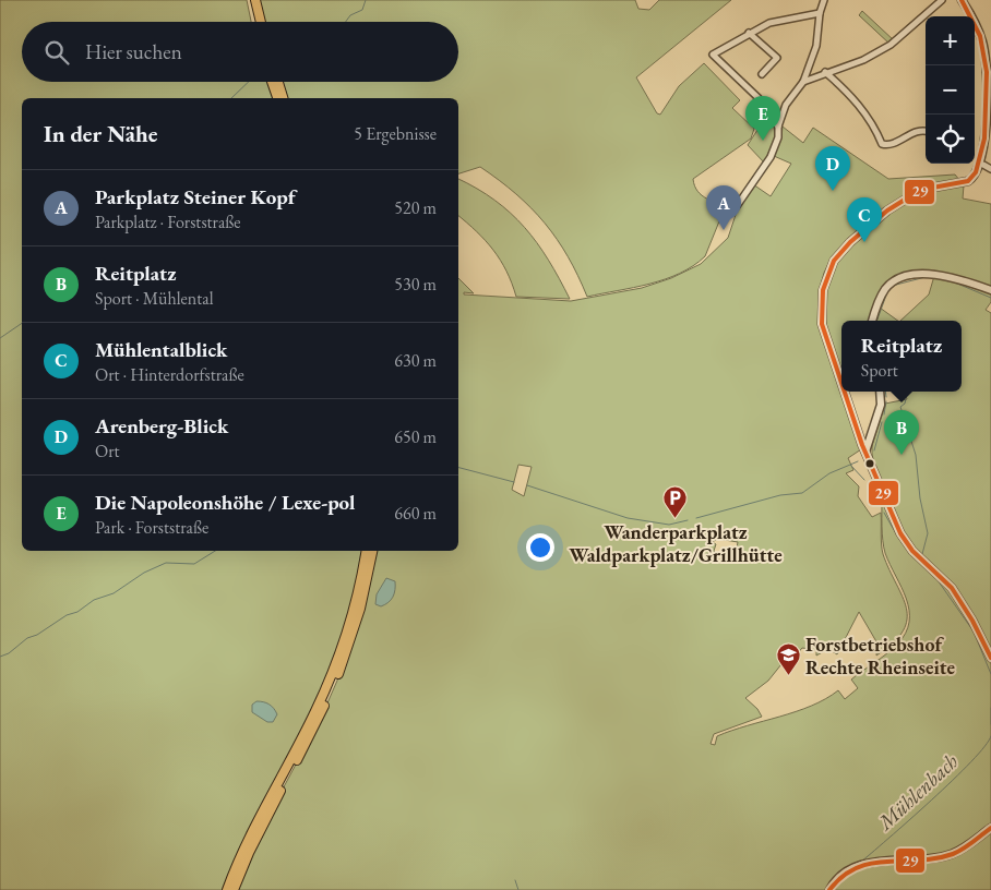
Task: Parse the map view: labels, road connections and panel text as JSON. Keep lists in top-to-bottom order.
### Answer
{
  "water": ["Mühlenbach"],
  "places": {
    "parking": ["Wanderparkplatz Waldparkplatz/Grillhütte"],
    "school or university": ["Forstbetriebshof Rechte Rheinseite"]
  },
  "lines": ["transit line 29"],
  "page": {
    "map_buttons": ["+", "−"],
    "search": "Hier suchen",
    "pins": [
      "E",
      "D",
      "A",
      "C",
      "B"
    ],
    "heading": ["In der Nähe", "5 Ergebnisse"],
    "list": [
      {
        "mark": "A",
        "name": "Parkplatz Steiner Kopf",
        "note": "Parkplatz · Forststraße",
        "value": "520 m"
      },
      {
        "mark": "B",
        "name": "Reitplatz",
        "note": "Sport · Mühlental",
        "value": "530 m"
      },
      {
        "mark": "C",
        "name": "Mühlentalblick",
        "note": "Ort · Hinterdorfstraße",
        "value": "630 m"
      },
      {
        "mark": "D",
        "name": "Arenberg-Blick",
        "note": "Ort",
        "value": "650 m"
      },
      {
        "mark": "E",
        "name": "Die Napoleonshöhe / Lexe-pol",
        "note": "Park · Forststraße",
        "value": "660 m"
      }
    ],
    "popup": ["Reitplatz", "Sport"]
  }
}
